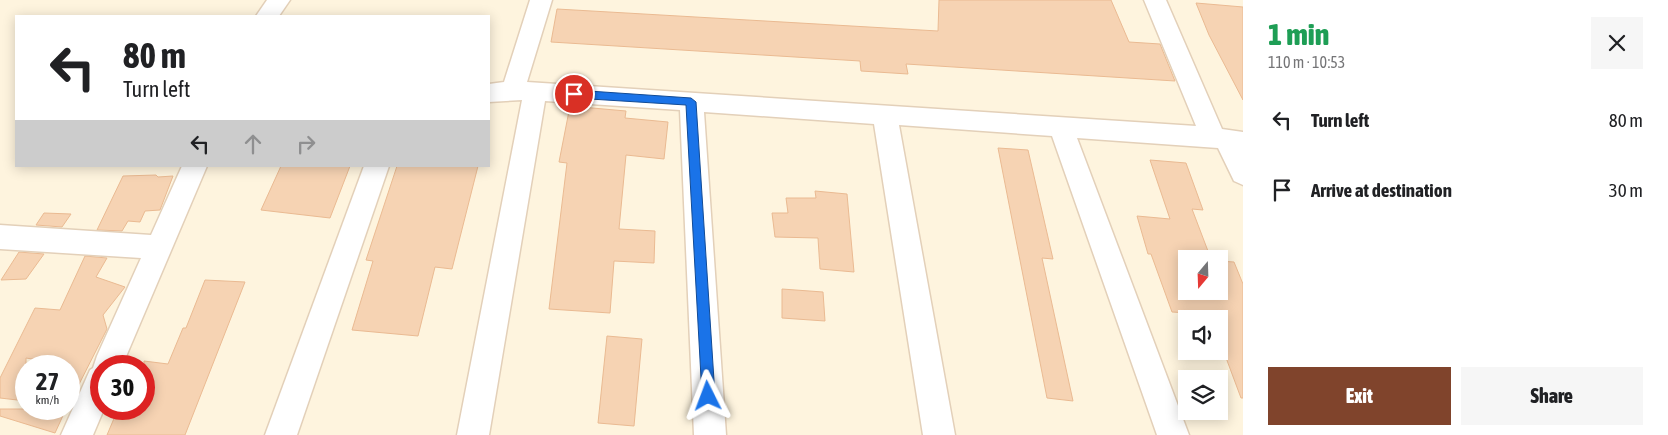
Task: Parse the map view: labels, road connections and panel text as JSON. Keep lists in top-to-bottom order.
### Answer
{
  "north": "bottom",
  "page": {
    "heading": ["1 min", "110 m · 10:53"],
    "turn": ["80 m", "Turn left"],
    "list": [
      {
        "name": "Turn left",
        "value": "80 m"
      },
      {
        "name": "Arrive at destination",
        "value": "30 m"
      }
    ],
    "speed": "27 km/h",
    "limit": "30",
    "buttons": ["Exit", "Share"]
  }
}
